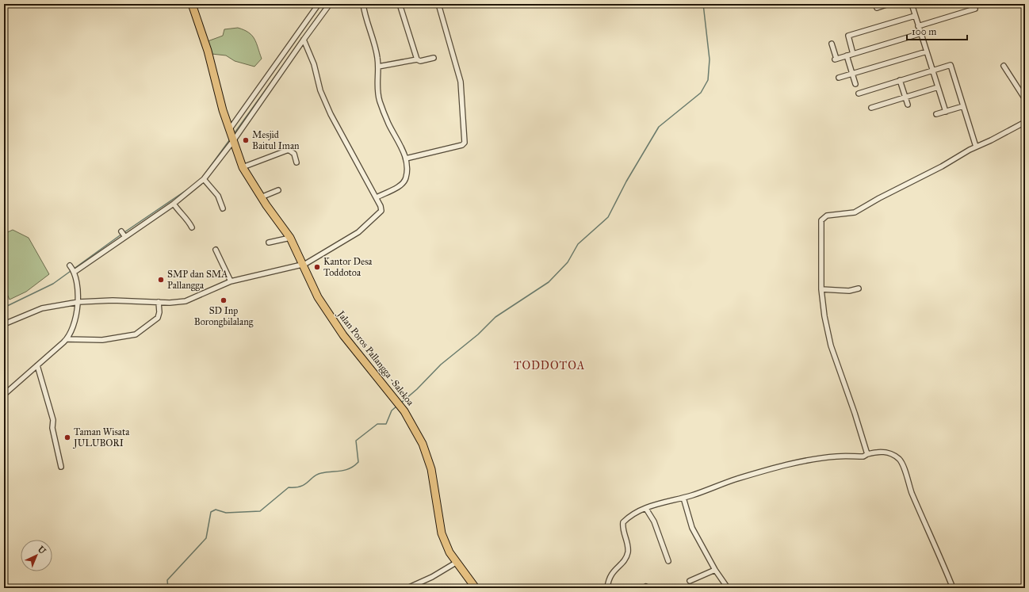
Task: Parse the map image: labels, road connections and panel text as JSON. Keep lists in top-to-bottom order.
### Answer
{
  "streets": {
    "main road": ["Jalan Poros Pallangga -Salekoa"]
  },
  "districts": ["TODDOTOA"],
  "places": [
    "Mesjid Baitul Iman",
    "Kantor Desa Toddotoa",
    "SMP dan SMA Pallangga",
    "SD Inp Borongbilalang",
    "Taman Wisata JULUBORI"
  ],
  "scale_bar": "100 m",
  "north": "top right"
}
